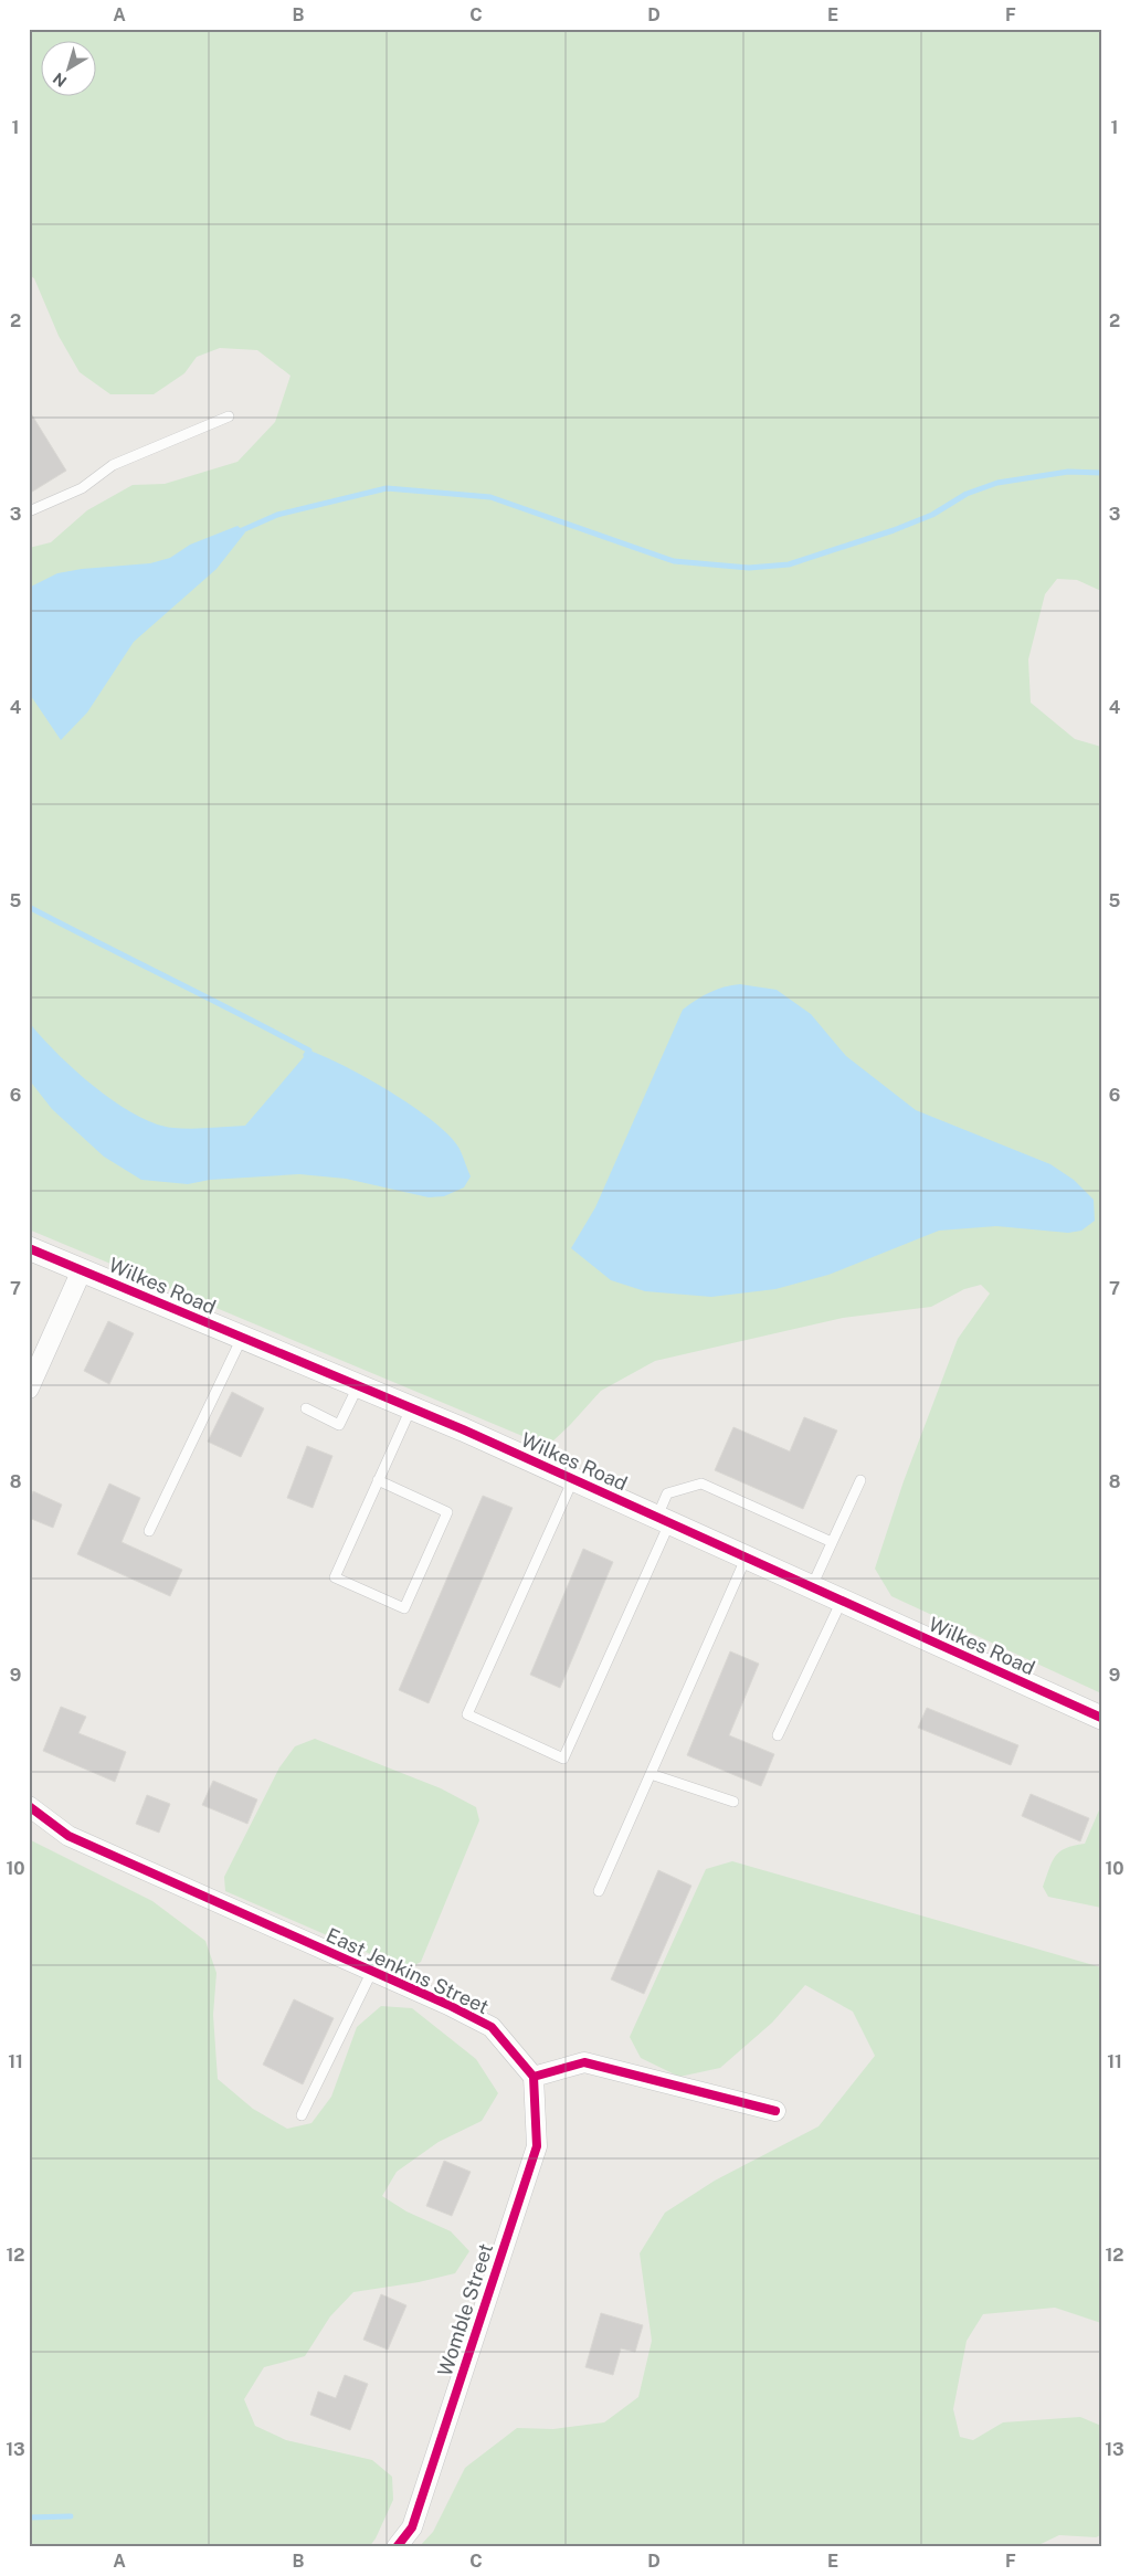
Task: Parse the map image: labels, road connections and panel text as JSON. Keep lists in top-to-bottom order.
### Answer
{
  "streets": {
    "street": ["Wilkes Road", "East Jenkins Street", "Womble Street"]
  },
  "crossings": [
    ["East Jenkins Street", "Womble Street"]
  ],
  "north": "bottom left",
  "grid": {
    "columns": [
      "A",
      "B",
      "C",
      "D",
      "E",
      "F"
    ],
    "rows": [
      "1",
      "2",
      "3",
      "4",
      "5",
      "6",
      "7",
      "8",
      "9",
      "10",
      "11",
      "12",
      "13"
    ]
  }
}
